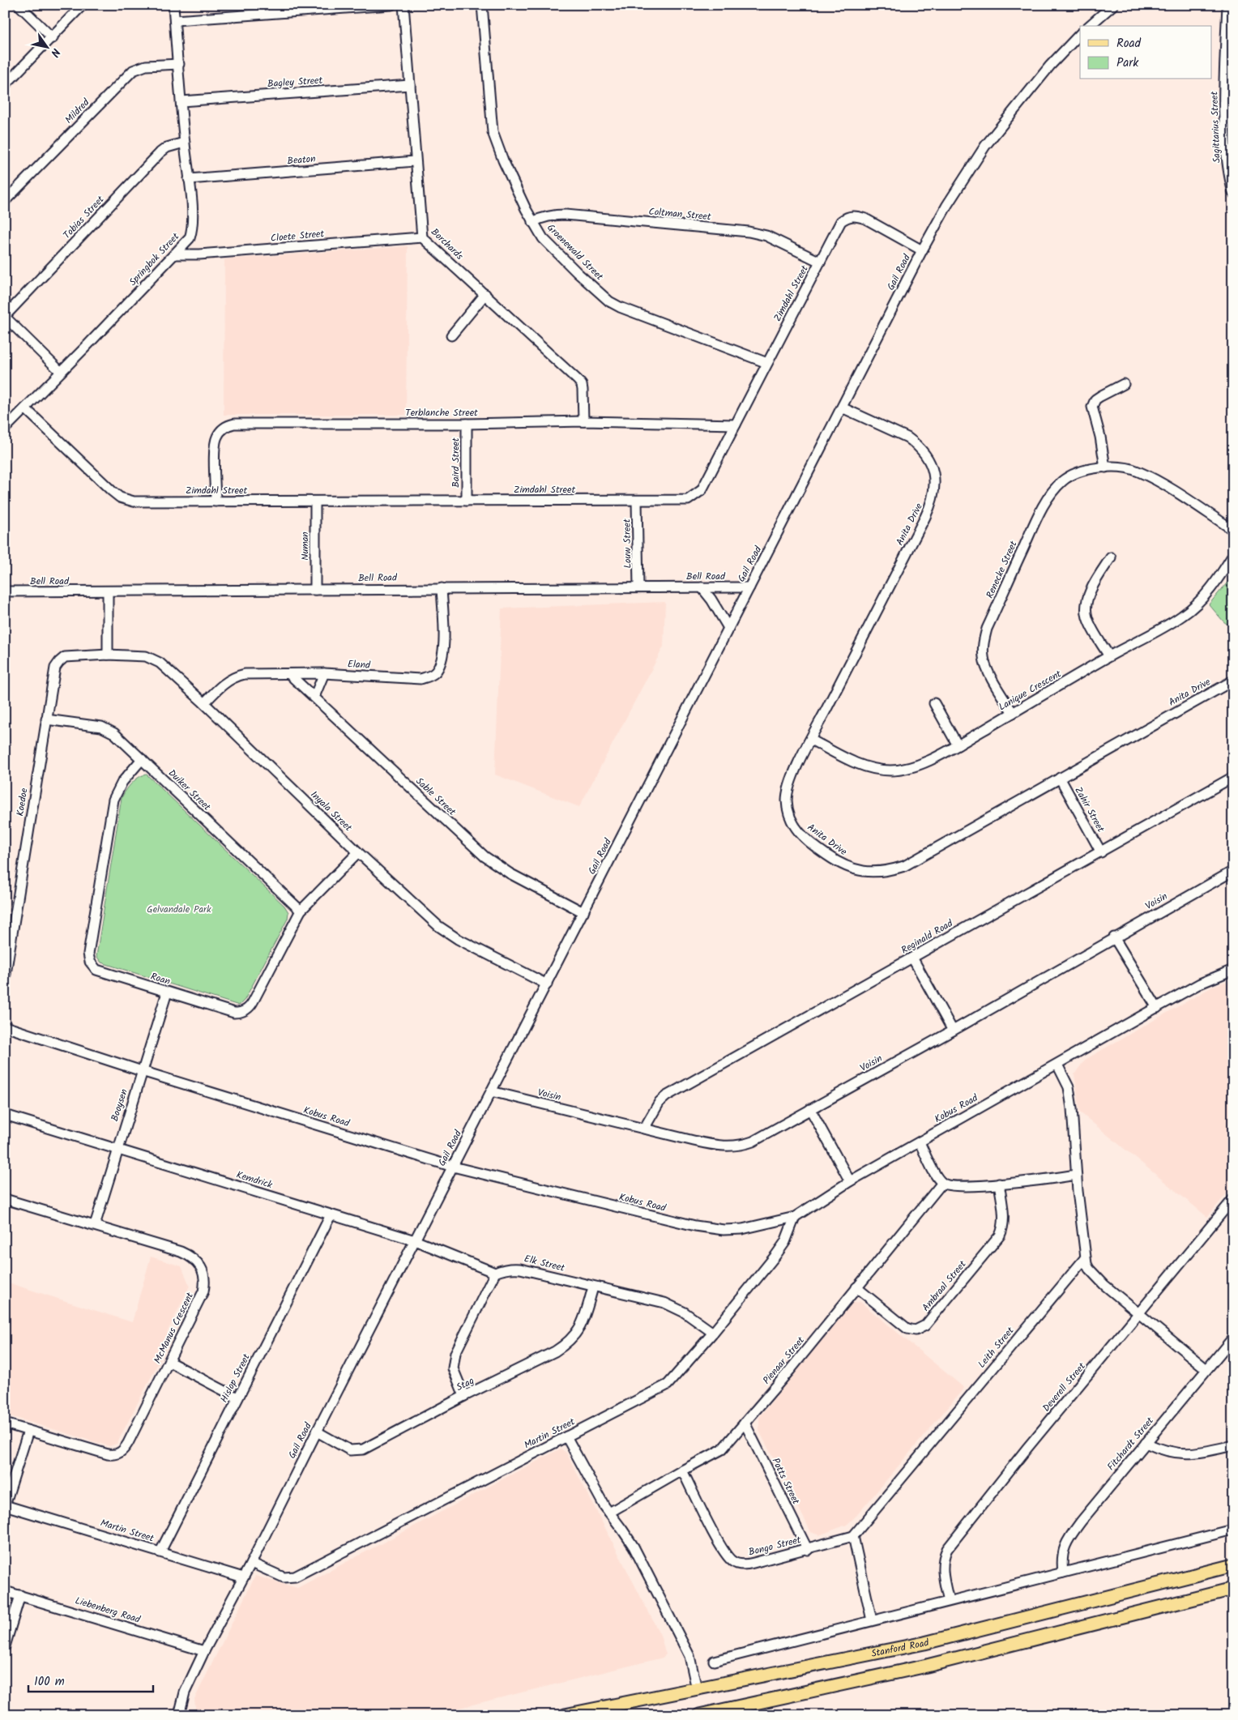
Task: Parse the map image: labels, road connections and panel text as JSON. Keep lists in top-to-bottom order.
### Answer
{
  "streets": {
    "main road": ["Stanford Road"],
    "street": [
      "Bagley Street",
      "Mildred",
      "Sagittarius Street",
      "Beaton",
      "Coltman Street",
      "Tobias Street",
      "Cloete Street",
      "Borchards",
      "Groenewald Street",
      "Springbok Street",
      "Gail Road",
      "Zimdahl Street",
      "Terblanche Street",
      "Baird Street",
      "Anita Drive",
      "Louw Street",
      "Numan",
      "Renecke Street",
      "Bell Road",
      "Eland",
      "Lanique Crescent",
      "Duiker Street",
      "Sable Street",
      "Koedoe",
      "Zahir Street",
      "Inyala Street",
      "Voisin",
      "Reginald Road",
      "Roan",
      "Booysen",
      "Kobus Road",
      "Kemdrick",
      "Elk Street",
      "Ambraal Street",
      "McManus Crescent",
      "Leith Street",
      "Pienaar Street",
      "Hislop Street",
      "Stag",
      "Deverell Street",
      "Martin Street",
      "Fitchardt Street",
      "Potts Street",
      "Bongo Street",
      "Liebenberg Road"
    ]
  },
  "crossings": [
    ["Bagley Street", "Borchards"],
    ["Bagley Street", "Springbok Street"],
    ["Mildred", "Springbok Street"],
    ["Beaton", "Borchards"],
    ["Beaton", "Springbok Street"],
    ["Coltman Street", "Groenewald Street"],
    ["Coltman Street", "Zimdahl Street"],
    ["Tobias Street", "Springbok Street"],
    ["Cloete Street", "Borchards"],
    ["Cloete Street", "Springbok Street"],
    ["Borchards", "Terblanche Street"],
    ["Groenewald Street", "Zimdahl Street"],
    ["Springbok Street", "Zimdahl Street"],
    ["Gail Road", "Zimdahl Street"],
    ["Gail Road", "Anita Drive"],
    ["Gail Road", "Bell Road"],
    ["Gail Road", "Sable Street"],
    ["Gail Road", "Inyala Street"],
    ["Gail Road", "Voisin"],
    ["Gail Road", "Kobus Road"],
    ["Gail Road", "Kemdrick"],
    ["Gail Road", "Stag"],
    ["Gail Road", "Martin Street"],
    ["Gail Road", "Liebenberg Road"],
    ["Zimdahl Street", "Terblanche Street"],
    ["Zimdahl Street", "Baird Street"],
    ["Zimdahl Street", "Louw Street"],
    ["Zimdahl Street", "Numan"],
    ["Terblanche Street", "Baird Street"],
    ["Anita Drive", "Lanique Crescent"],
    ["Anita Drive", "Zahir Street"],
    ["Louw Street", "Bell Road"],
    ["Numan", "Bell Road"],
    ["Renecke Street", "Lanique Crescent"],
    ["Bell Road", "Eland"],
    ["Eland", "Sable Street"],
    ["Eland", "Inyala Street"],
    ["Duiker Street", "Koedoe"],
    ["Duiker Street", "Roan"],
    ["Koedoe", "Inyala Street"],
    ["Zahir Street", "Reginald Road"],
    ["Inyala Street", "Roan"],
    ["Voisin", "Reginald Road"],
    ["Roan", "Booysen"],
    ["Booysen", "Kobus Road"],
    ["Booysen", "Kemdrick"],
    ["Booysen", "McManus Crescent"],
    ["Kobus Road", "Martin Street"],
    ["Kemdrick", "Elk Street"],
    ["Kemdrick", "Hislop Street"],
    ["Elk Street", "Stag"],
    ["Elk Street", "Martin Street"],
    ["Ambraal Street", "Pienaar Street"],
    ["Leith Street", "Bongo Street"],
    ["Pienaar Street", "Potts Street"],
    ["Pienaar Street", "Bongo Street"],
    ["Hislop Street", "Martin Street"],
    ["Potts Street", "Bongo Street"]
  ],
  "parks": ["Gelvandale Park"],
  "legend": ["Road", "Park"],
  "scale_bar": "100 m",
  "north": "bottom right"
}
